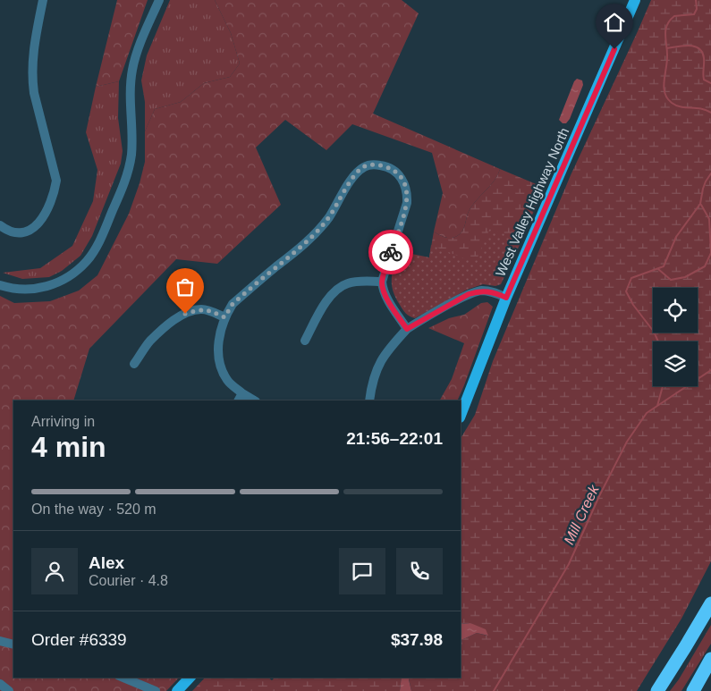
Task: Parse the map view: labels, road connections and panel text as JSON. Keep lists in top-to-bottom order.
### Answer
{
  "streets": {
    "main road": ["West Valley Highway North"]
  },
  "water": ["Mill Creek"],
  "page": {
    "heading": ["4 min", "Arriving in", "21:56–22:01"],
    "panel": [
      "Alex",
      "Courier · 4.8",
      "Order #6339",
      "$37.98"
    ],
    "bar": "On the way · 520 m"
  }
}
